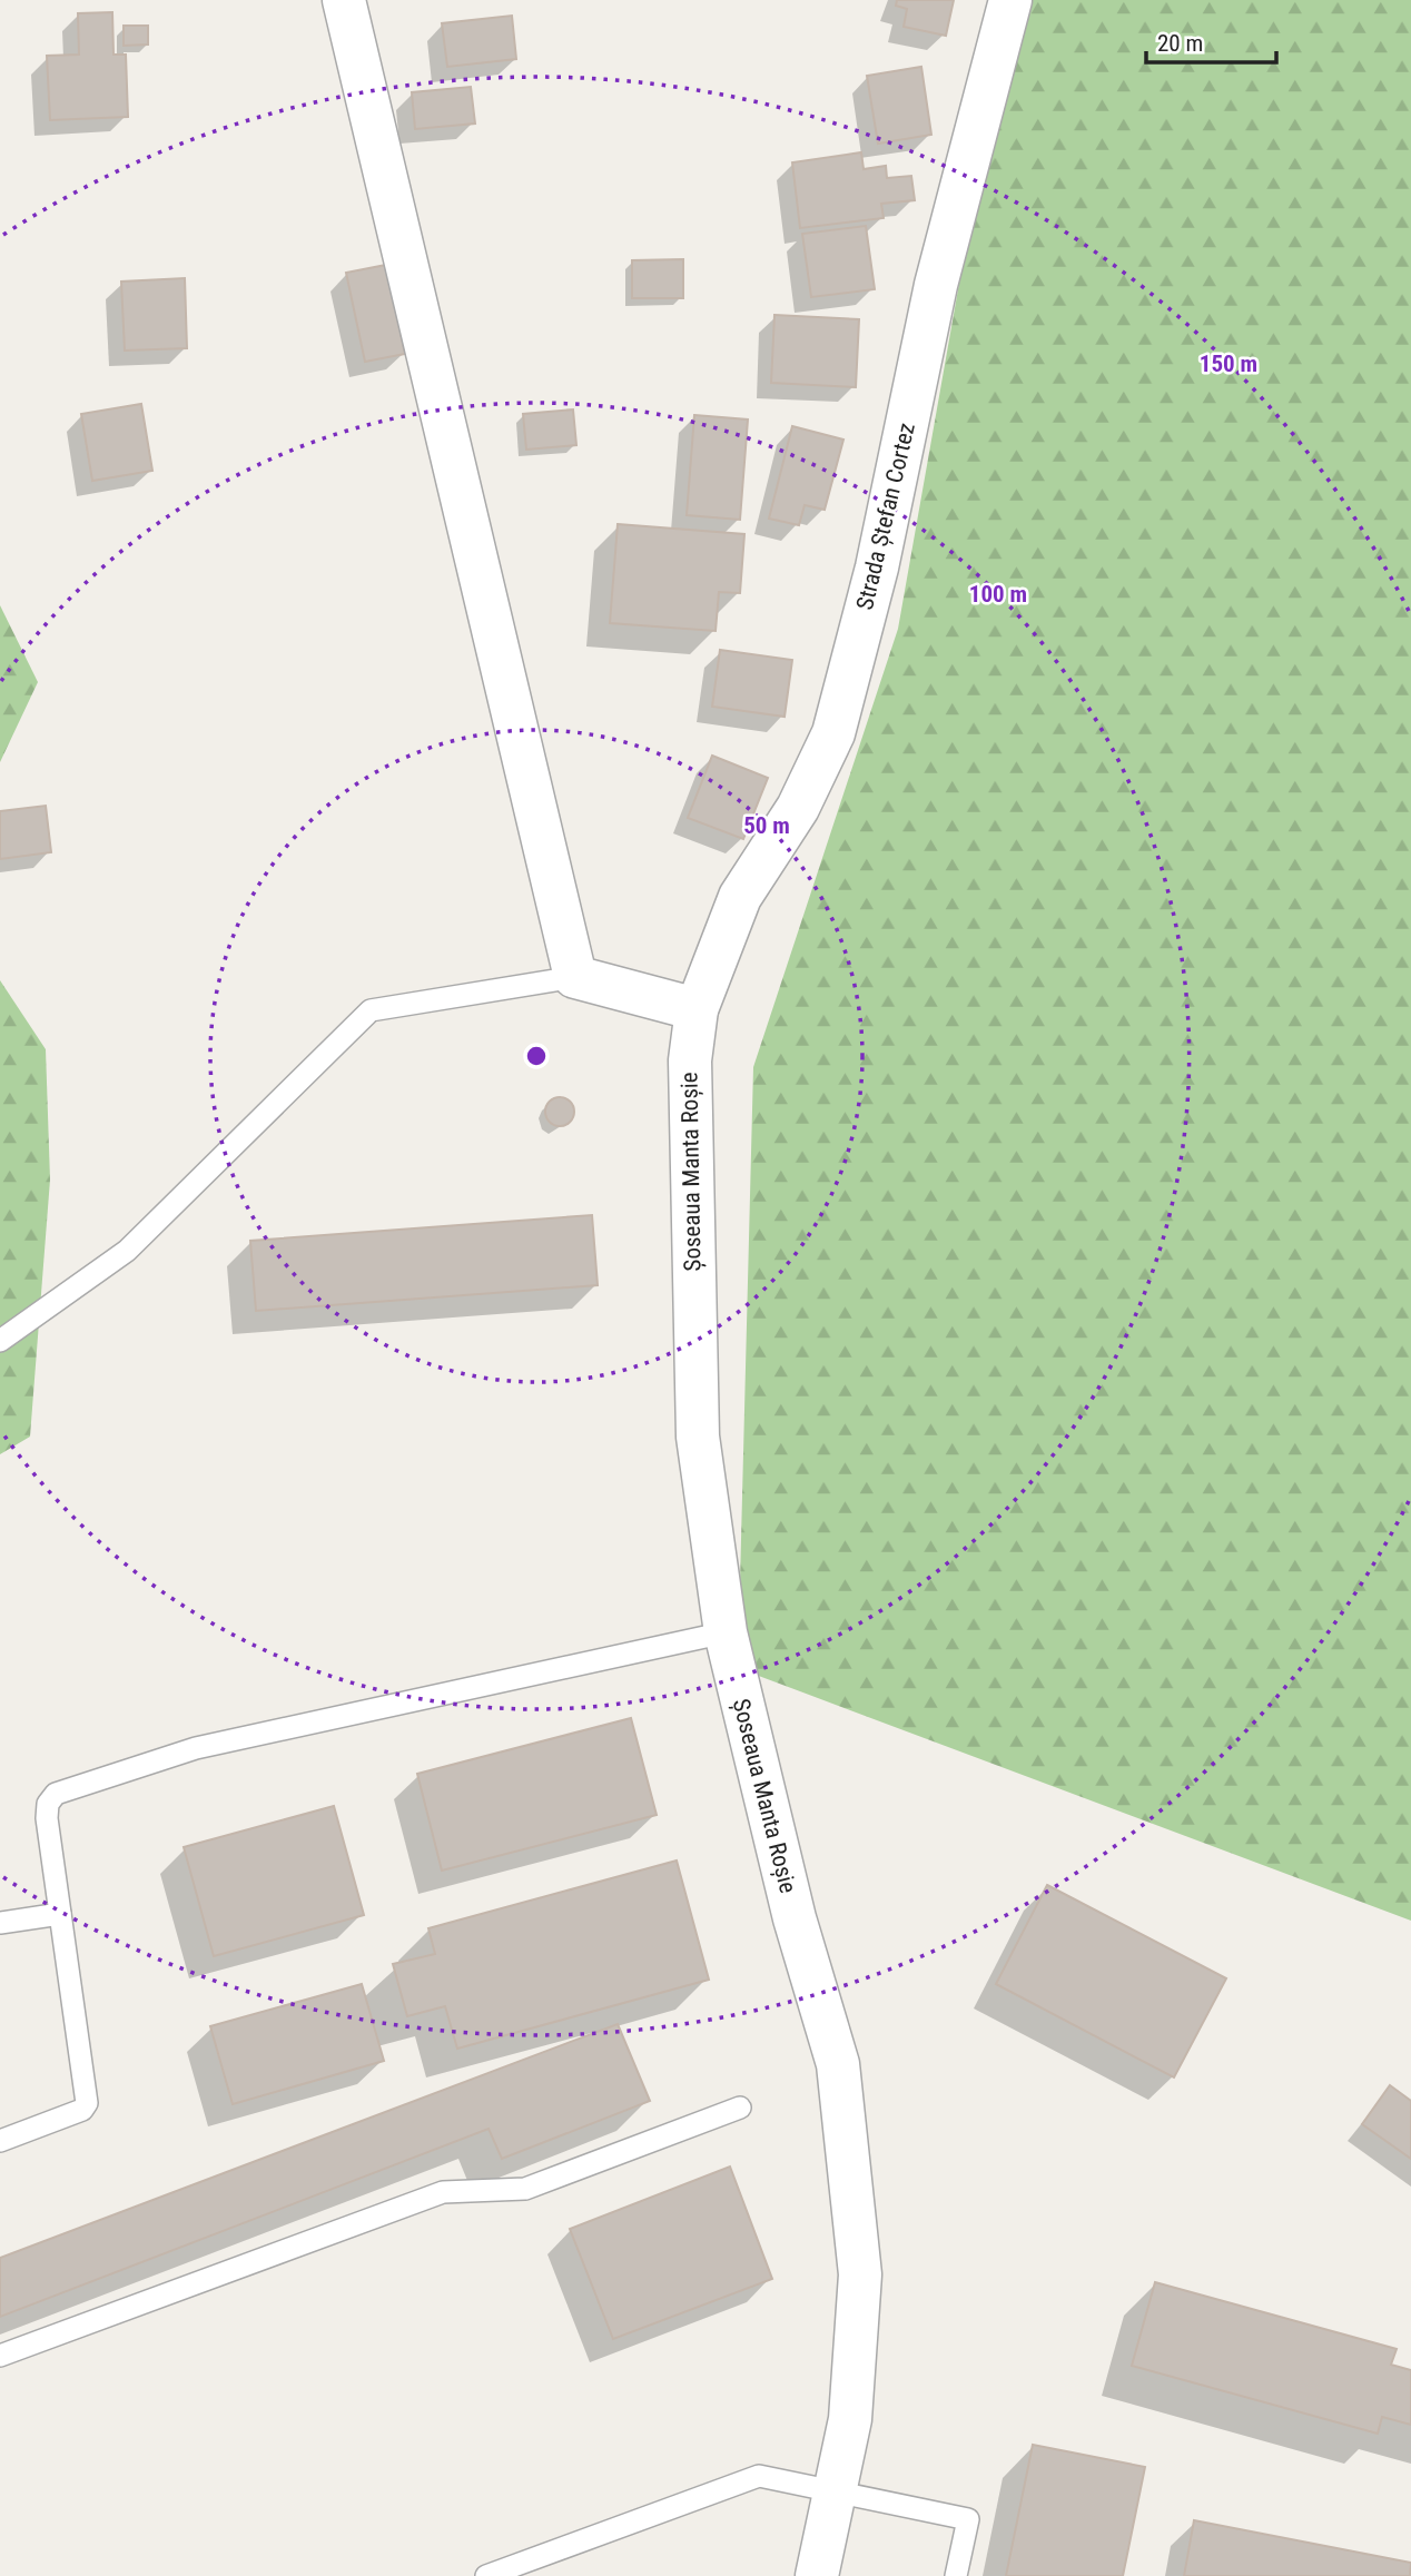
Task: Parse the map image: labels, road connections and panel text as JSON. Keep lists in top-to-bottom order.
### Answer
{
  "streets": {
    "street": ["Strada Ștefan Cortez", "Șoseaua Manta Roșie"]
  },
  "crossings": [
    ["Strada Ștefan Cortez", "Șoseaua Manta Roșie"]
  ],
  "scale_bar": "20 m",
  "rings": ["150 m", "100 m", "50 m"]
}
